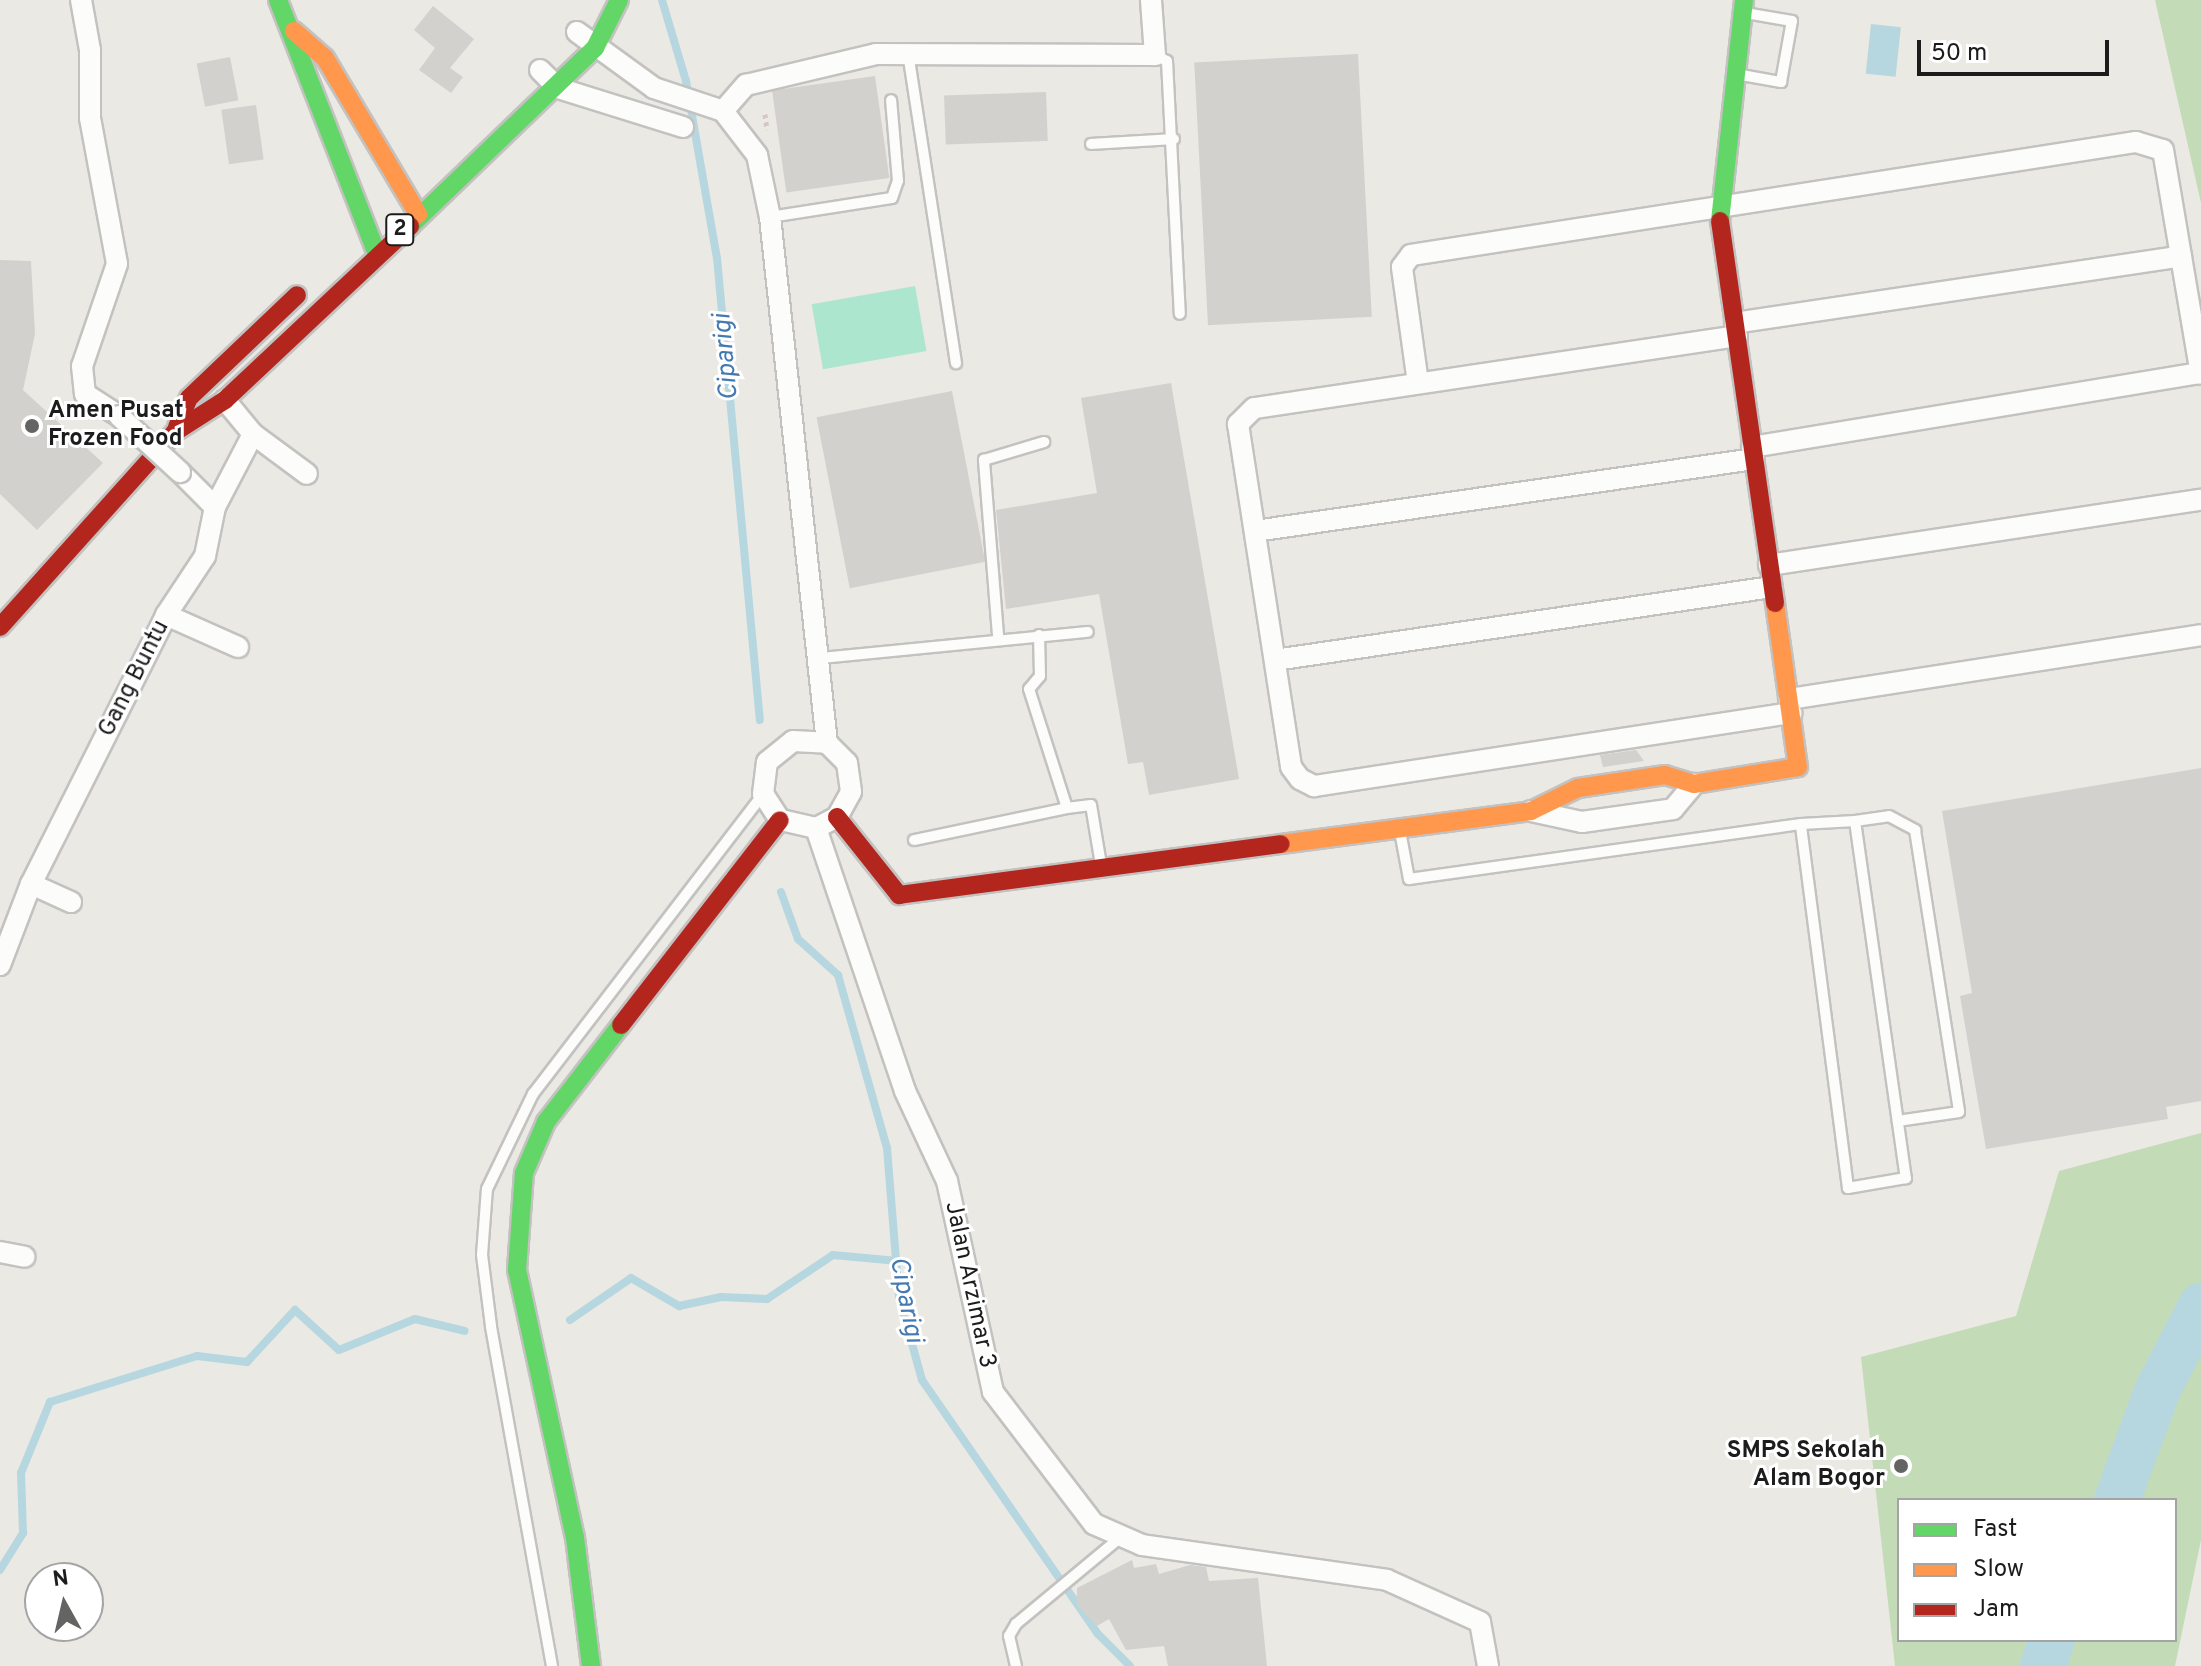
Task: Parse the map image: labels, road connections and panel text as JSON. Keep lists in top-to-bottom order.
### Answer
{
  "streets": {
    "main road": ["2"],
    "street": ["Gang Buntu", "Jalan Arzimar 3"]
  },
  "water": ["Ciparigi"],
  "places": ["Amen Pusat Frozen Food", "SMPS Sekolah Alam Bogor"],
  "legend": ["Fast", "Slow", "Jam"],
  "scale_bar": "50 m",
  "north": "top"
}
